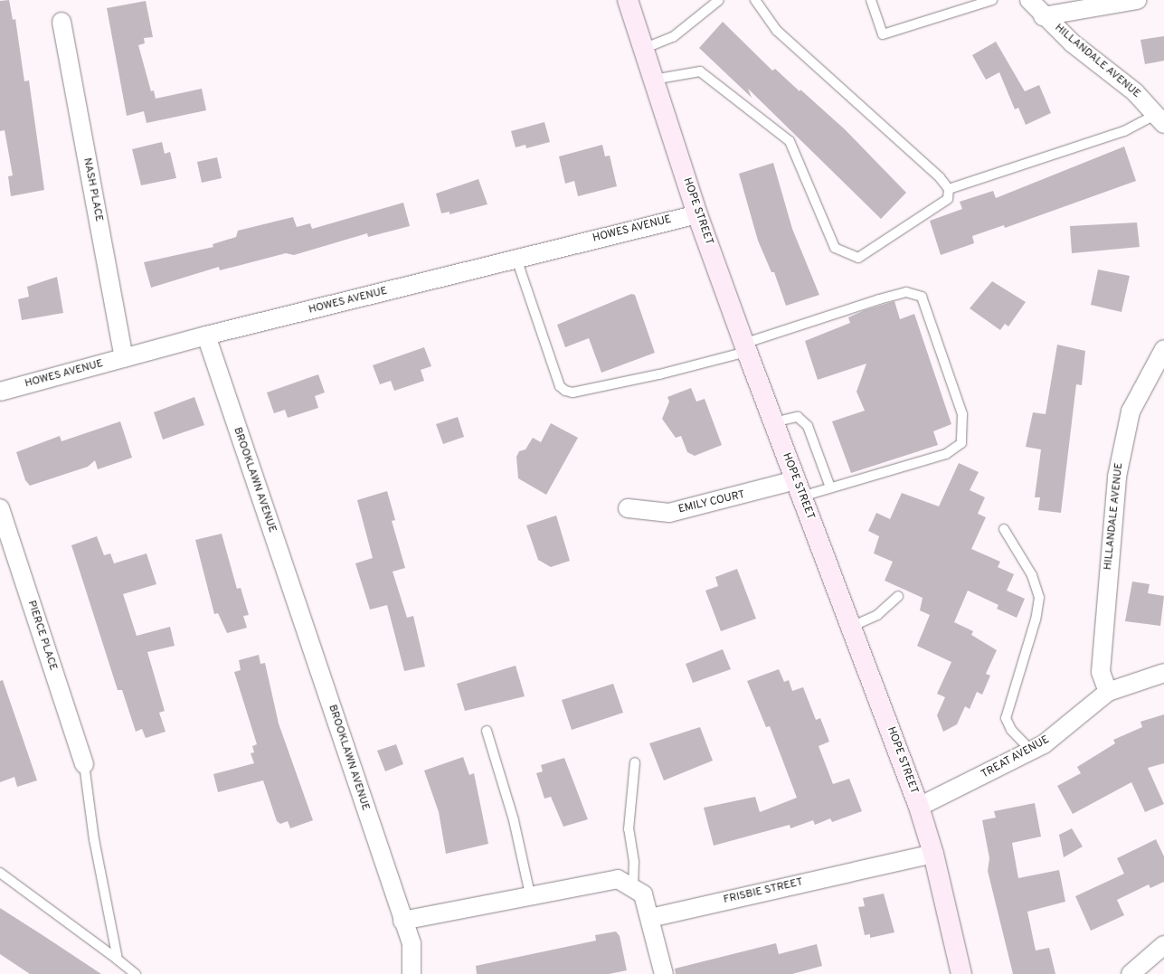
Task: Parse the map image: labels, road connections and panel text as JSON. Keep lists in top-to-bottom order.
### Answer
{
  "streets": {
    "main road": ["HOPE STREET"],
    "street": [
      "HILLANDALE AVENUE",
      "NASH PLACE",
      "HOWES AVENUE",
      "BROOKLAWN AVENUE",
      "EMILY COURT",
      "PIERCE PLACE",
      "TREAT AVENUE",
      "FRISBIE STREET"
    ]
  },
  "crossings": [
    ["HILLANDALE AVENUE", "TREAT AVENUE"],
    ["NASH PLACE", "HOWES AVENUE"],
    ["HOPE STREET", "HOWES AVENUE"],
    ["HOPE STREET", "EMILY COURT"],
    ["HOPE STREET", "TREAT AVENUE"],
    ["HOPE STREET", "FRISBIE STREET"],
    ["HOWES AVENUE", "BROOKLAWN AVENUE"]
  ]
}
